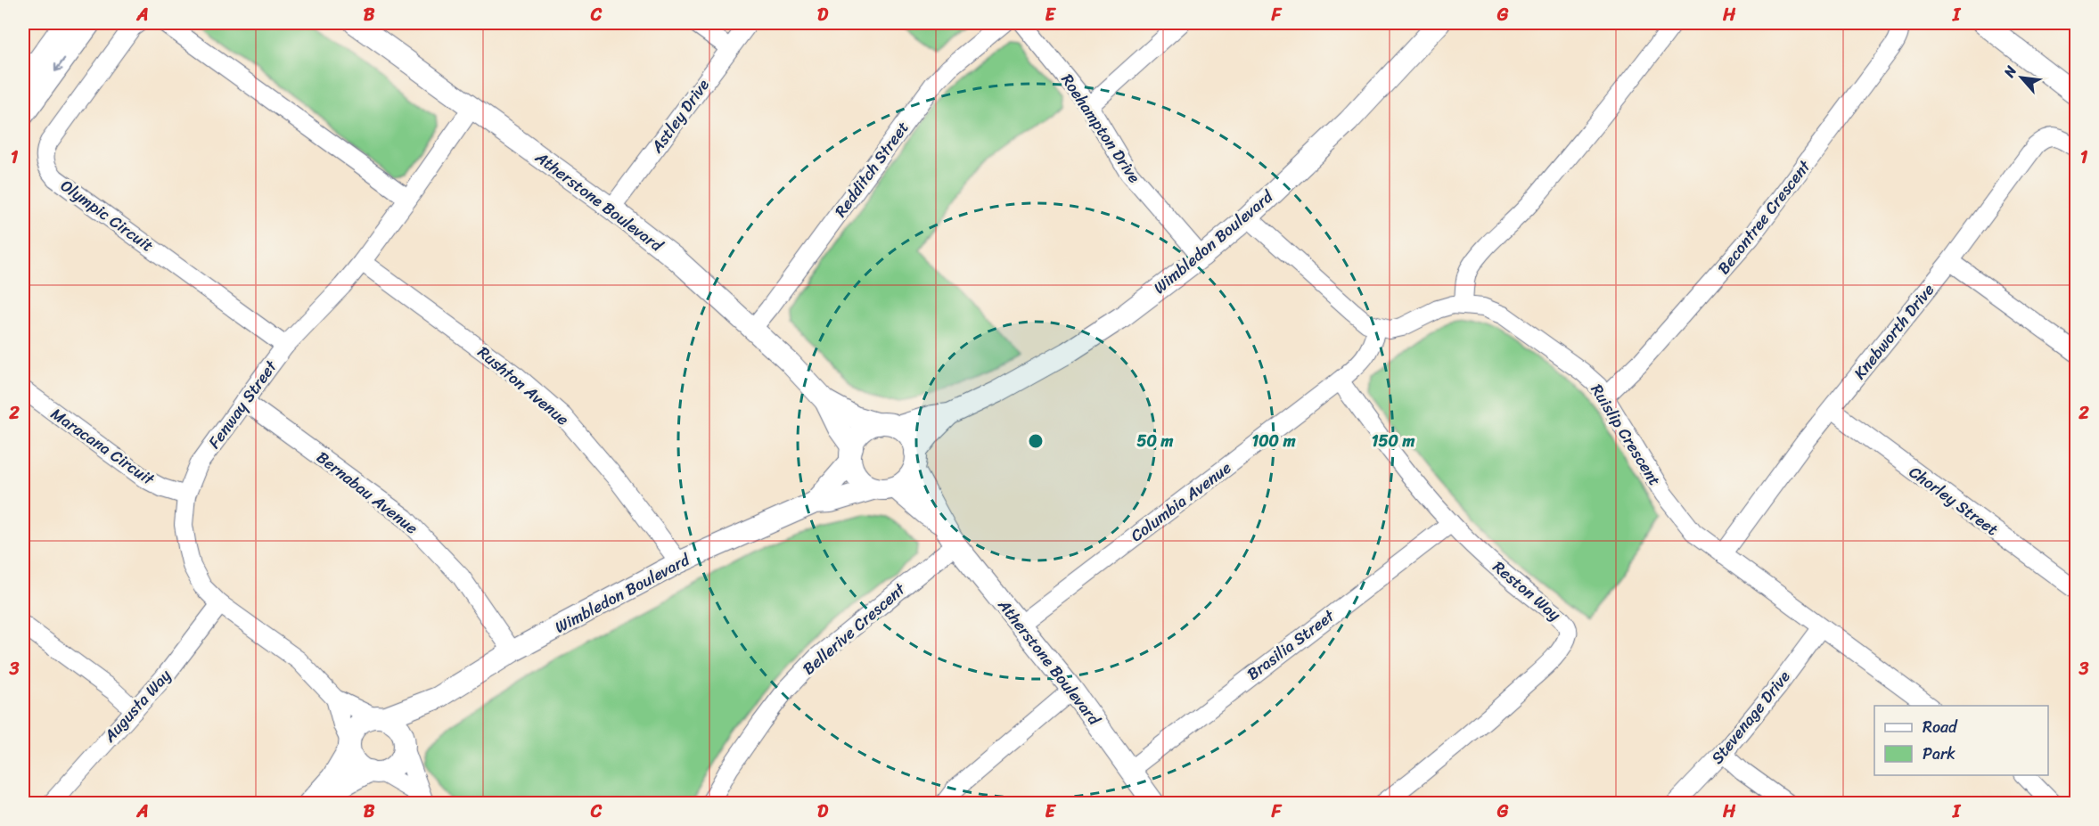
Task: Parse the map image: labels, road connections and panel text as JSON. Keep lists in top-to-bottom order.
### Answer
{
  "streets": {
    "street": [
      "Astley Drive",
      "Roehampton Drive",
      "Redditch Street",
      "Atherstone Boulevard",
      "Olympic Circuit",
      "Becontree Crescent",
      "Wimbledon Boulevard",
      "Knebworth Drive",
      "Rushton Avenue",
      "Fenway Street",
      "Ruislip Crescent",
      "Maracana Circuit",
      "Bernabau Avenue",
      "Chorley Street",
      "Columbia Avenue",
      "Reston Way",
      "Bellerive Crescent",
      "Brasilia Street",
      "Augusta Way",
      "Stevenage Drive"
    ]
  },
  "crossings": [
    ["Astley Drive", "Atherstone Boulevard"],
    ["Roehampton Drive", "Wimbledon Boulevard"],
    ["Redditch Street", "Atherstone Boulevard"],
    ["Atherstone Boulevard", "Wimbledon Boulevard"],
    ["Atherstone Boulevard", "Fenway Street"],
    ["Atherstone Boulevard", "Columbia Avenue"],
    ["Atherstone Boulevard", "Bellerive Crescent"],
    ["Atherstone Boulevard", "Brasilia Street"],
    ["Olympic Circuit", "Fenway Street"],
    ["Becontree Crescent", "Ruislip Crescent"],
    ["Wimbledon Boulevard", "Rushton Avenue"],
    ["Wimbledon Boulevard", "Fenway Street"],
    ["Wimbledon Boulevard", "Bernabau Avenue"],
    ["Knebworth Drive", "Ruislip Crescent"],
    ["Knebworth Drive", "Chorley Street"],
    ["Rushton Avenue", "Fenway Street"],
    ["Fenway Street", "Maracana Circuit"],
    ["Fenway Street", "Bernabau Avenue"],
    ["Fenway Street", "Augusta Way"],
    ["Ruislip Crescent", "Columbia Avenue"],
    ["Ruislip Crescent", "Stevenage Drive"],
    ["Columbia Avenue", "Reston Way"],
    ["Reston Way", "Brasilia Street"]
  ],
  "legend": ["Road", "Park"],
  "north": "top left",
  "grid": {
    "columns": [
      "A",
      "B",
      "C",
      "D",
      "E",
      "F",
      "G",
      "H",
      "I"
    ],
    "rows": ["1", "2", "3"]
  },
  "rings": ["50 m", "100 m", "150 m"]
}
